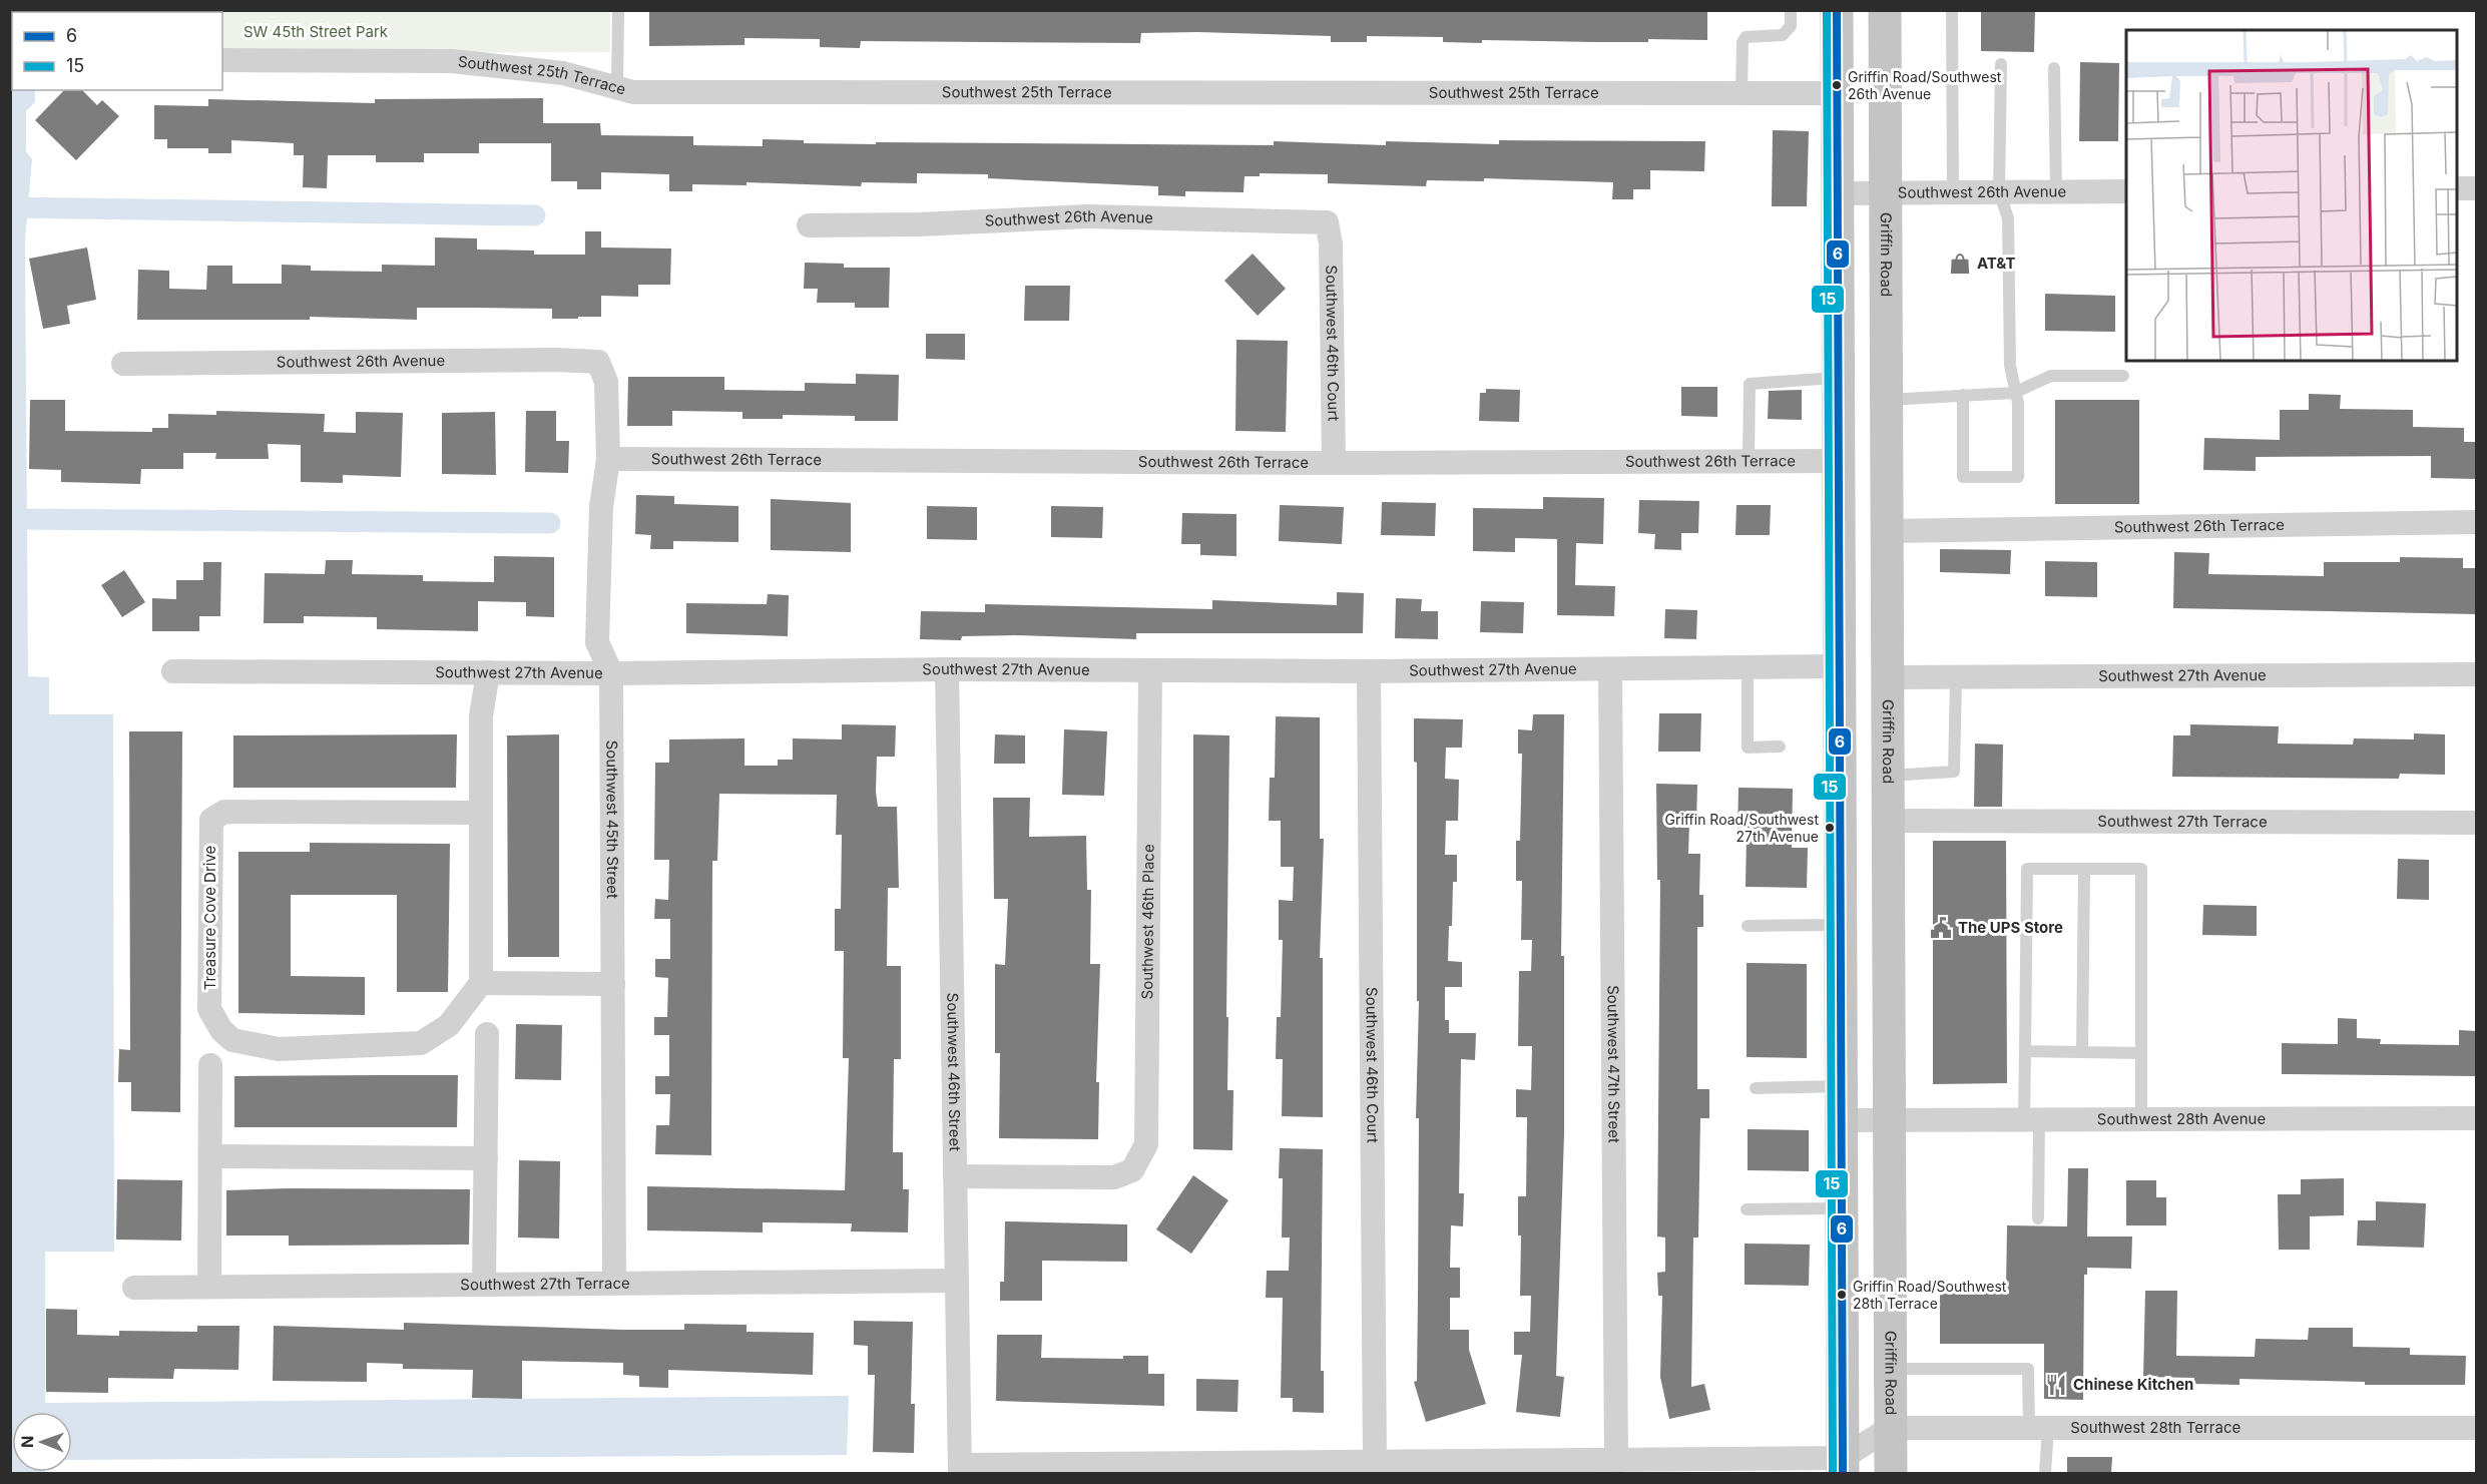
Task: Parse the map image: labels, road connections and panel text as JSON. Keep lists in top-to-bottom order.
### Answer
{
  "streets": {
    "main road": ["Griffin Road"],
    "street": [
      "Southwest 25th Terrace",
      "Southwest 26th Avenue",
      "Southwest 46th Court",
      "Southwest 26th Terrace",
      "Southwest 27th Avenue",
      "Southwest 45th Street",
      "Southwest 27th Terrace",
      "Treasure Cove Drive",
      "Southwest 46th Place",
      "Southwest 47th Street",
      "Southwest 46th Street",
      "Southwest 28th Avenue",
      "Southwest 28th Terrace"
    ]
  },
  "crossings": [
    ["Southwest 26th Avenue", "Griffin Road"],
    ["Southwest 26th Avenue", "Southwest 46th Court"],
    ["Southwest 26th Avenue", "Southwest 45th Street"],
    ["Griffin Road", "Southwest 26th Terrace"],
    ["Griffin Road", "Southwest 27th Avenue"],
    ["Griffin Road", "Southwest 27th Terrace"],
    ["Griffin Road", "Southwest 28th Avenue"],
    ["Griffin Road", "Southwest 28th Terrace"],
    ["Southwest 46th Court", "Southwest 26th Terrace"],
    ["Southwest 46th Court", "Southwest 27th Avenue"],
    ["Southwest 26th Terrace", "Southwest 45th Street"],
    ["Southwest 27th Avenue", "Southwest 45th Street"],
    ["Southwest 27th Avenue", "Southwest 46th Place"],
    ["Southwest 27th Avenue", "Southwest 47th Street"],
    ["Southwest 27th Avenue", "Southwest 46th Street"],
    ["Southwest 45th Street", "Southwest 27th Terrace"],
    ["Southwest 27th Terrace", "Southwest 46th Street"],
    ["Southwest 46th Place", "Southwest 46th Street"]
  ],
  "parks": ["SW 45th Street Park"],
  "places": {
    "other": ["Griffin Road/Southwest 26th Avenue", "Griffin Road/Southwest 27th Avenue", "Griffin Road/Southwest 28th Terrace"],
    "shop": ["AT&T"],
    "public building": ["The UPS Store"],
    "restaurant": ["Chinese Kitchen"]
  },
  "lines": ["transit line 6", "transit line 15"],
  "legend": ["6", "15"],
  "north": "left"
}
